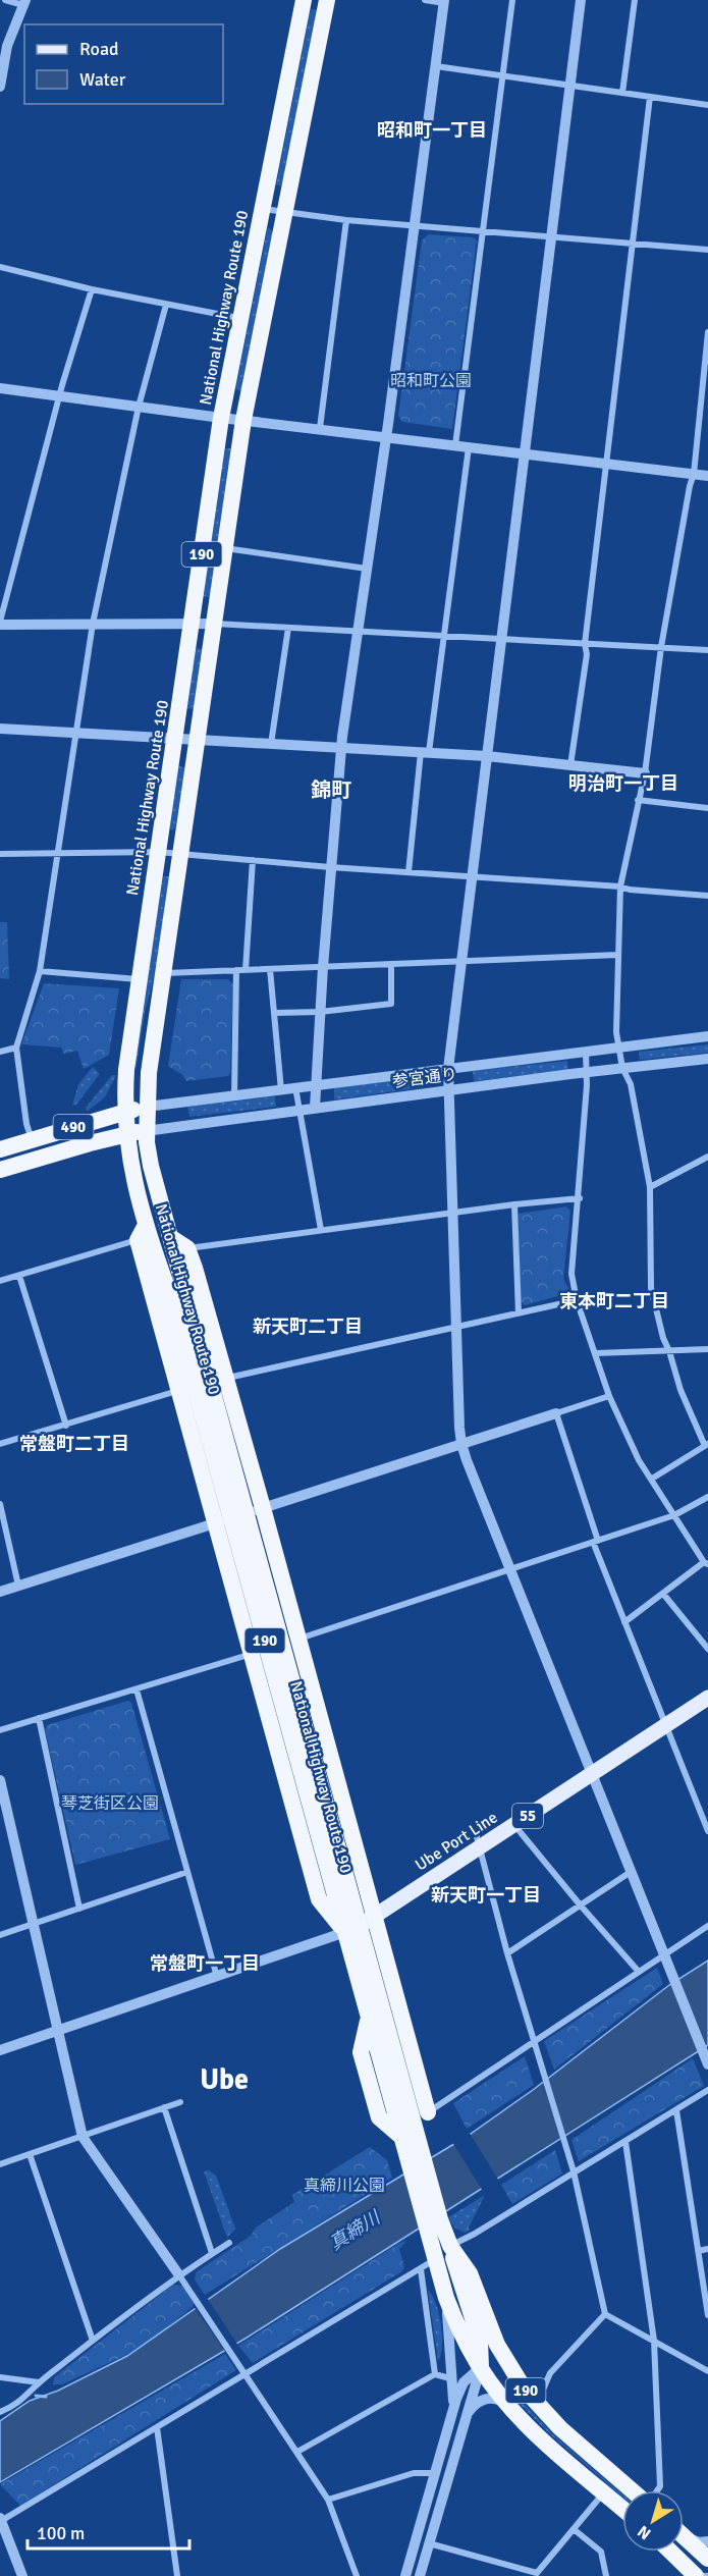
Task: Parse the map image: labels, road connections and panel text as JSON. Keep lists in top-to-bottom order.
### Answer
{
  "streets": {
    "highway": ["National Highway Route 190", "190", "490"],
    "main road": ["55", "Ube Port Line"],
    "street": ["参宮通り"]
  },
  "crossings": [
    ["National Highway Route 190", "参宮通り"],
    ["National Highway Route 190", "490"],
    ["National Highway Route 190", "Ube Port Line"],
    ["参宮通り", "490"]
  ],
  "districts": [
    "昭和町一丁目",
    "明治町一丁目",
    "錦町",
    "東本町二丁目",
    "新天町二丁目",
    "常盤町二丁目",
    "新天町一丁目",
    "常盤町一丁目",
    "Ube"
  ],
  "water": ["真締川"],
  "parks": ["昭和町公園", "琴芝街区公園", "真締川公園"],
  "legend": ["Road", "Water"],
  "scale_bar": "100 m",
  "north": "bottom left"
}
